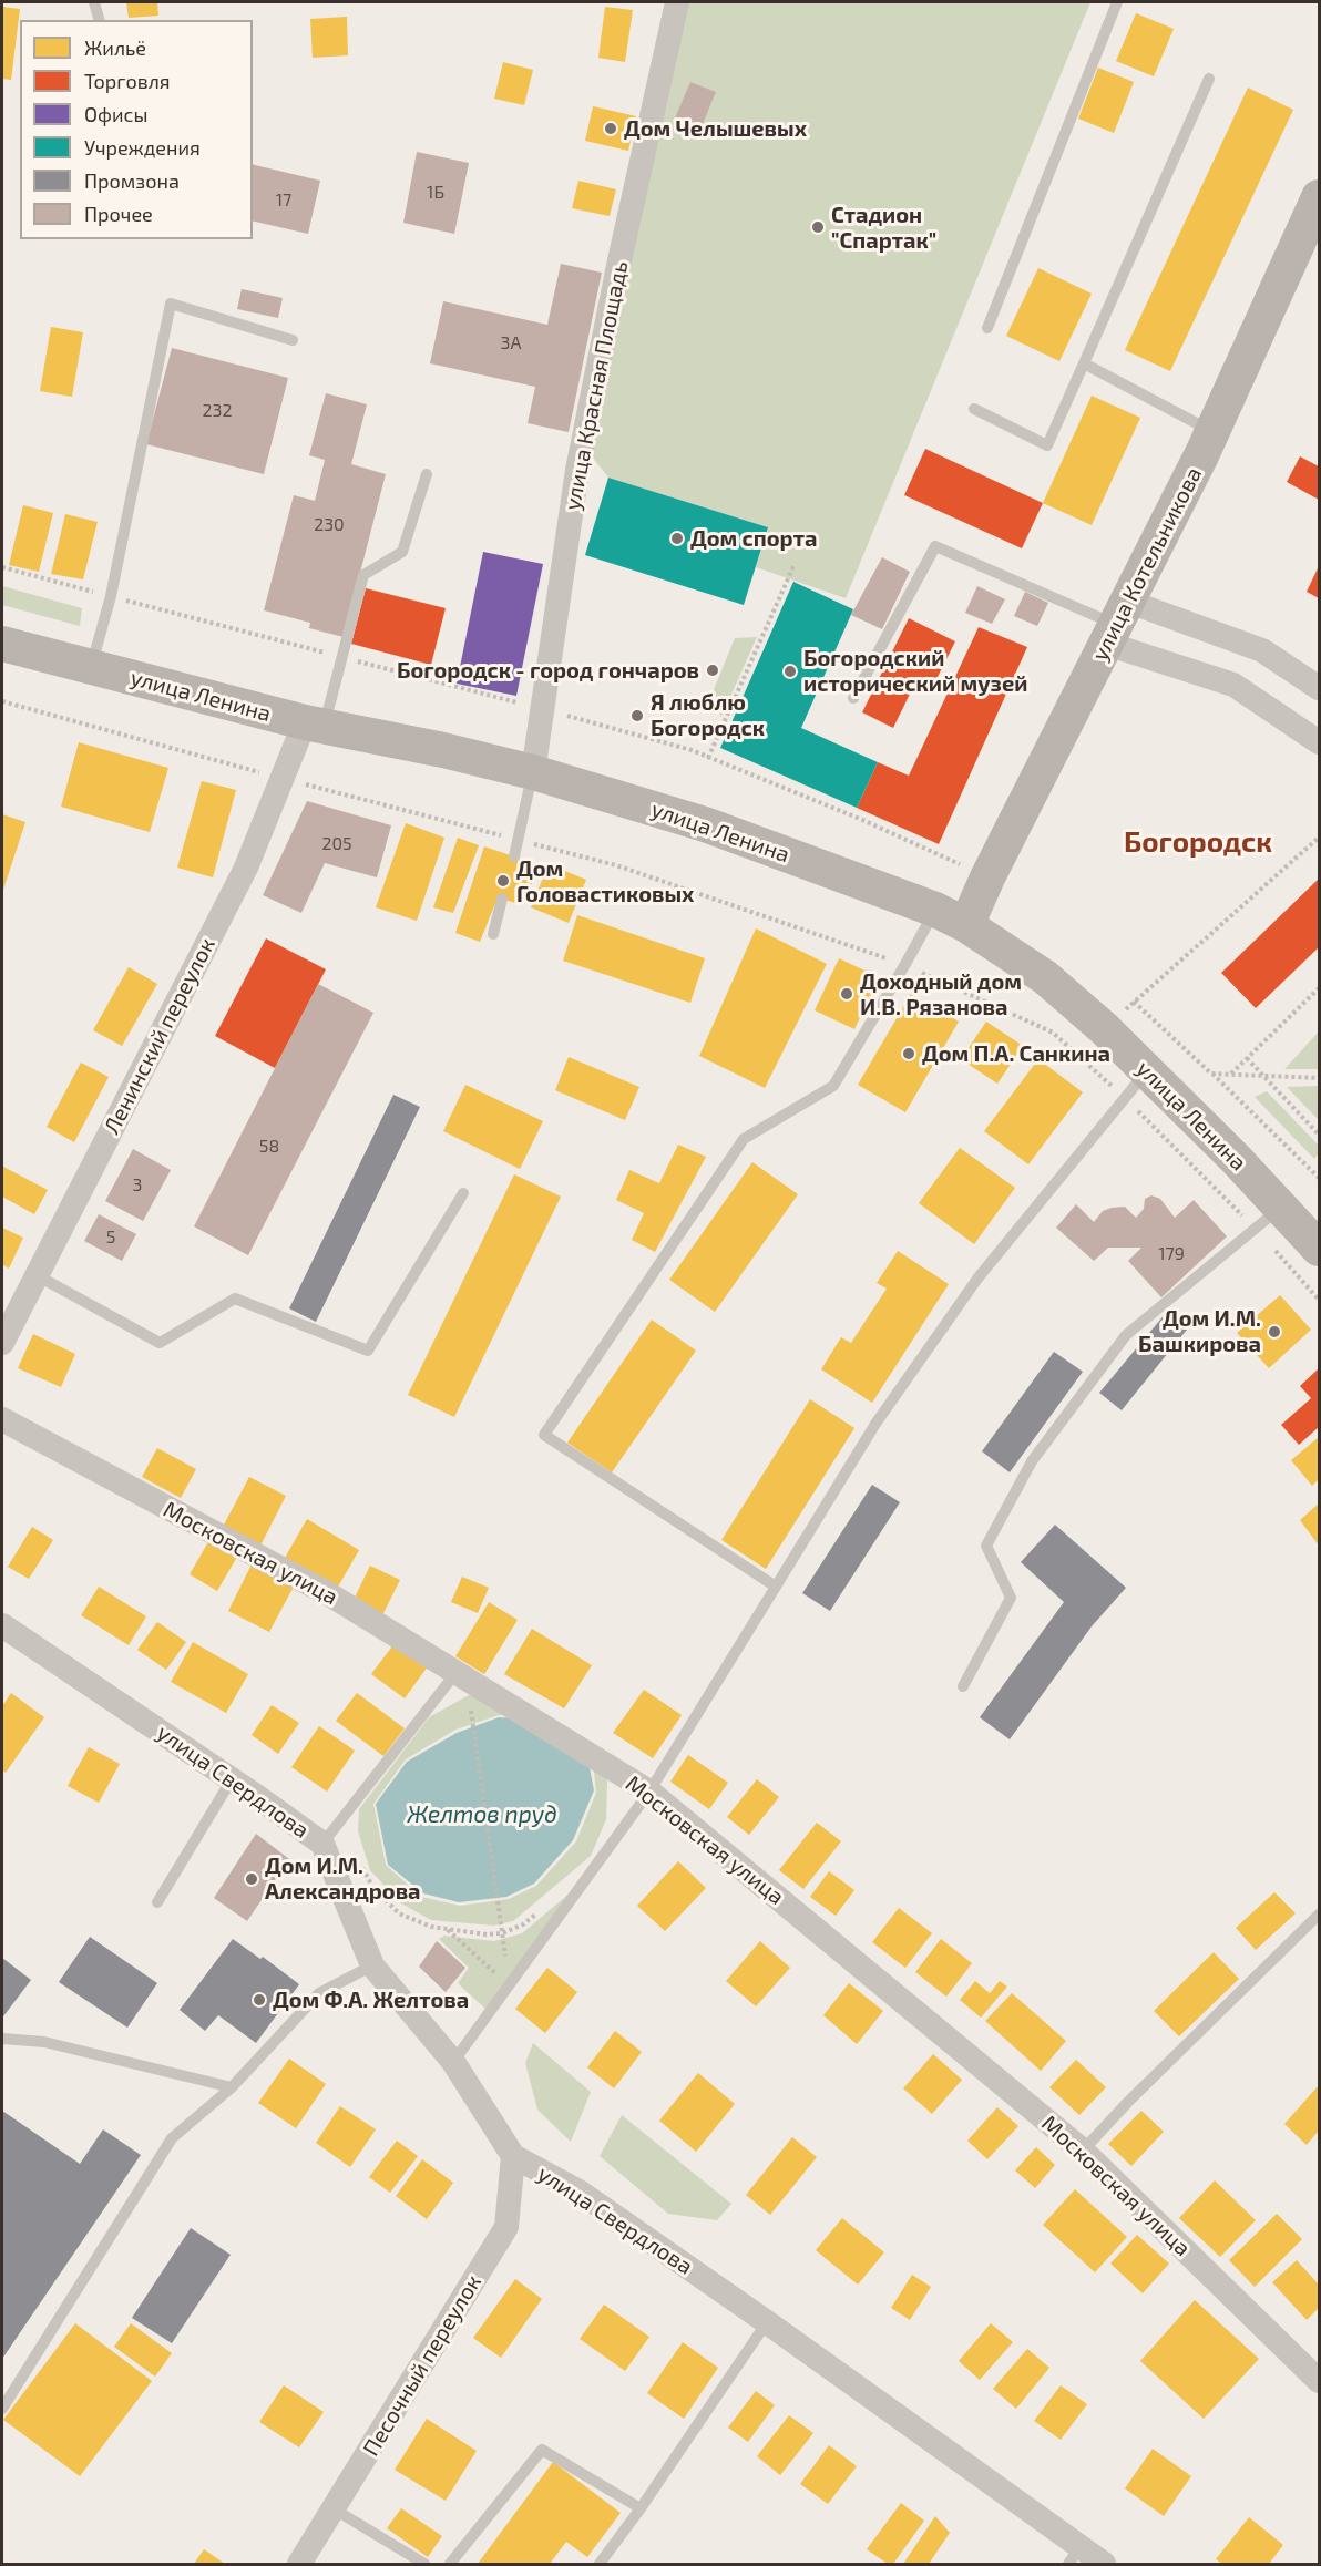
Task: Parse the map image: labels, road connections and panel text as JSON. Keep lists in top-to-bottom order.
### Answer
{
  "streets": {
    "main road": ["улица Котельникова", "улица Ленина"],
    "street": [
      "улица Красная Площадь",
      "Ленинский переулок",
      "Московская улица",
      "улица Свердлова",
      "Песочный переулок"
    ]
  },
  "crossings": [
    ["улица Красная Площадь", "улица Ленина"],
    ["улица Котельникова", "улица Ленина"],
    ["улица Ленина", "Ленинский переулок"],
    ["улица Свердлова", "Песочный переулок"]
  ],
  "districts": ["Богородск"],
  "water": ["Желтов пруд"],
  "places": [
    "Дом Челышевых",
    "Стадион \"Спартак\"",
    "Дом спорта",
    "Богородск - город гончаров",
    "Богородский исторический музей",
    "Я люблю Богородск",
    "Дом Головастиковых",
    "Доходный дом И.В. Рязанова",
    "Дом П.А. Санкина",
    "Дом И.М. Башкирова",
    "Дом И.М. Александрова",
    "Дом Ф.А. Желтова"
  ],
  "house_numbers": [
    "1Б",
    "17",
    "3А",
    "232",
    "230",
    "205",
    "58",
    "3",
    "5",
    "179"
  ],
  "legend": [
    "Жильё",
    "Торговля",
    "Офисы",
    "Учреждения",
    "Промзона",
    "Прочее"
  ]
}
